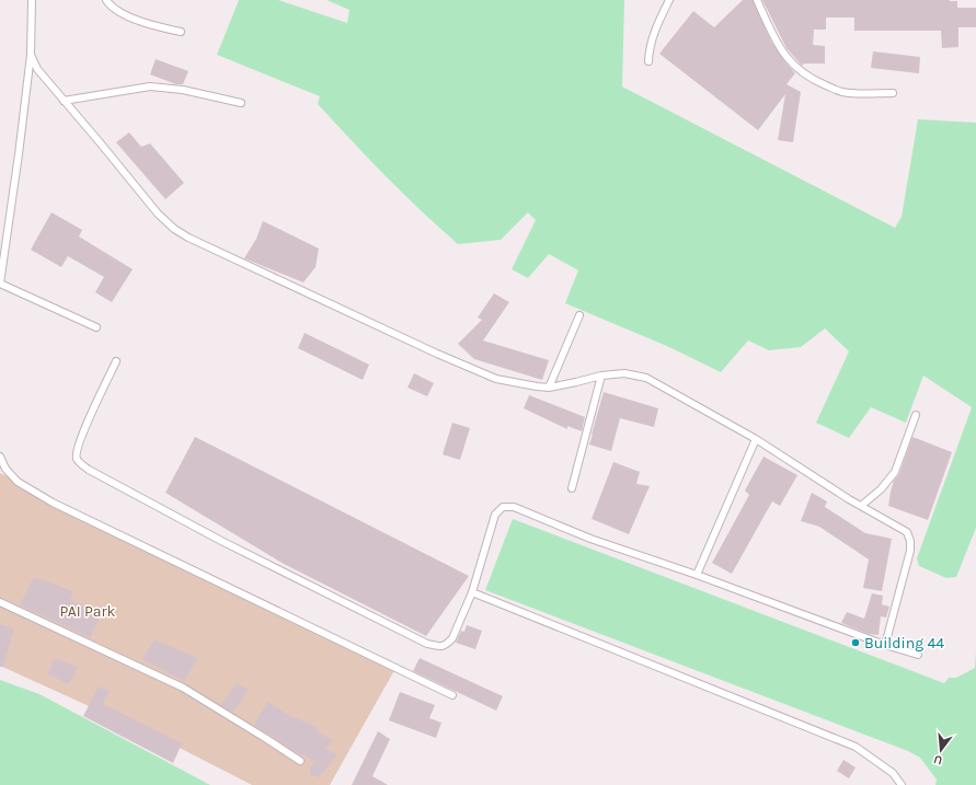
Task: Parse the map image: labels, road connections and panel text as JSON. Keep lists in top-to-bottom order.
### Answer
{
  "parks": ["PAI Park"],
  "places": ["Building 44"],
  "north": "bottom"
}
